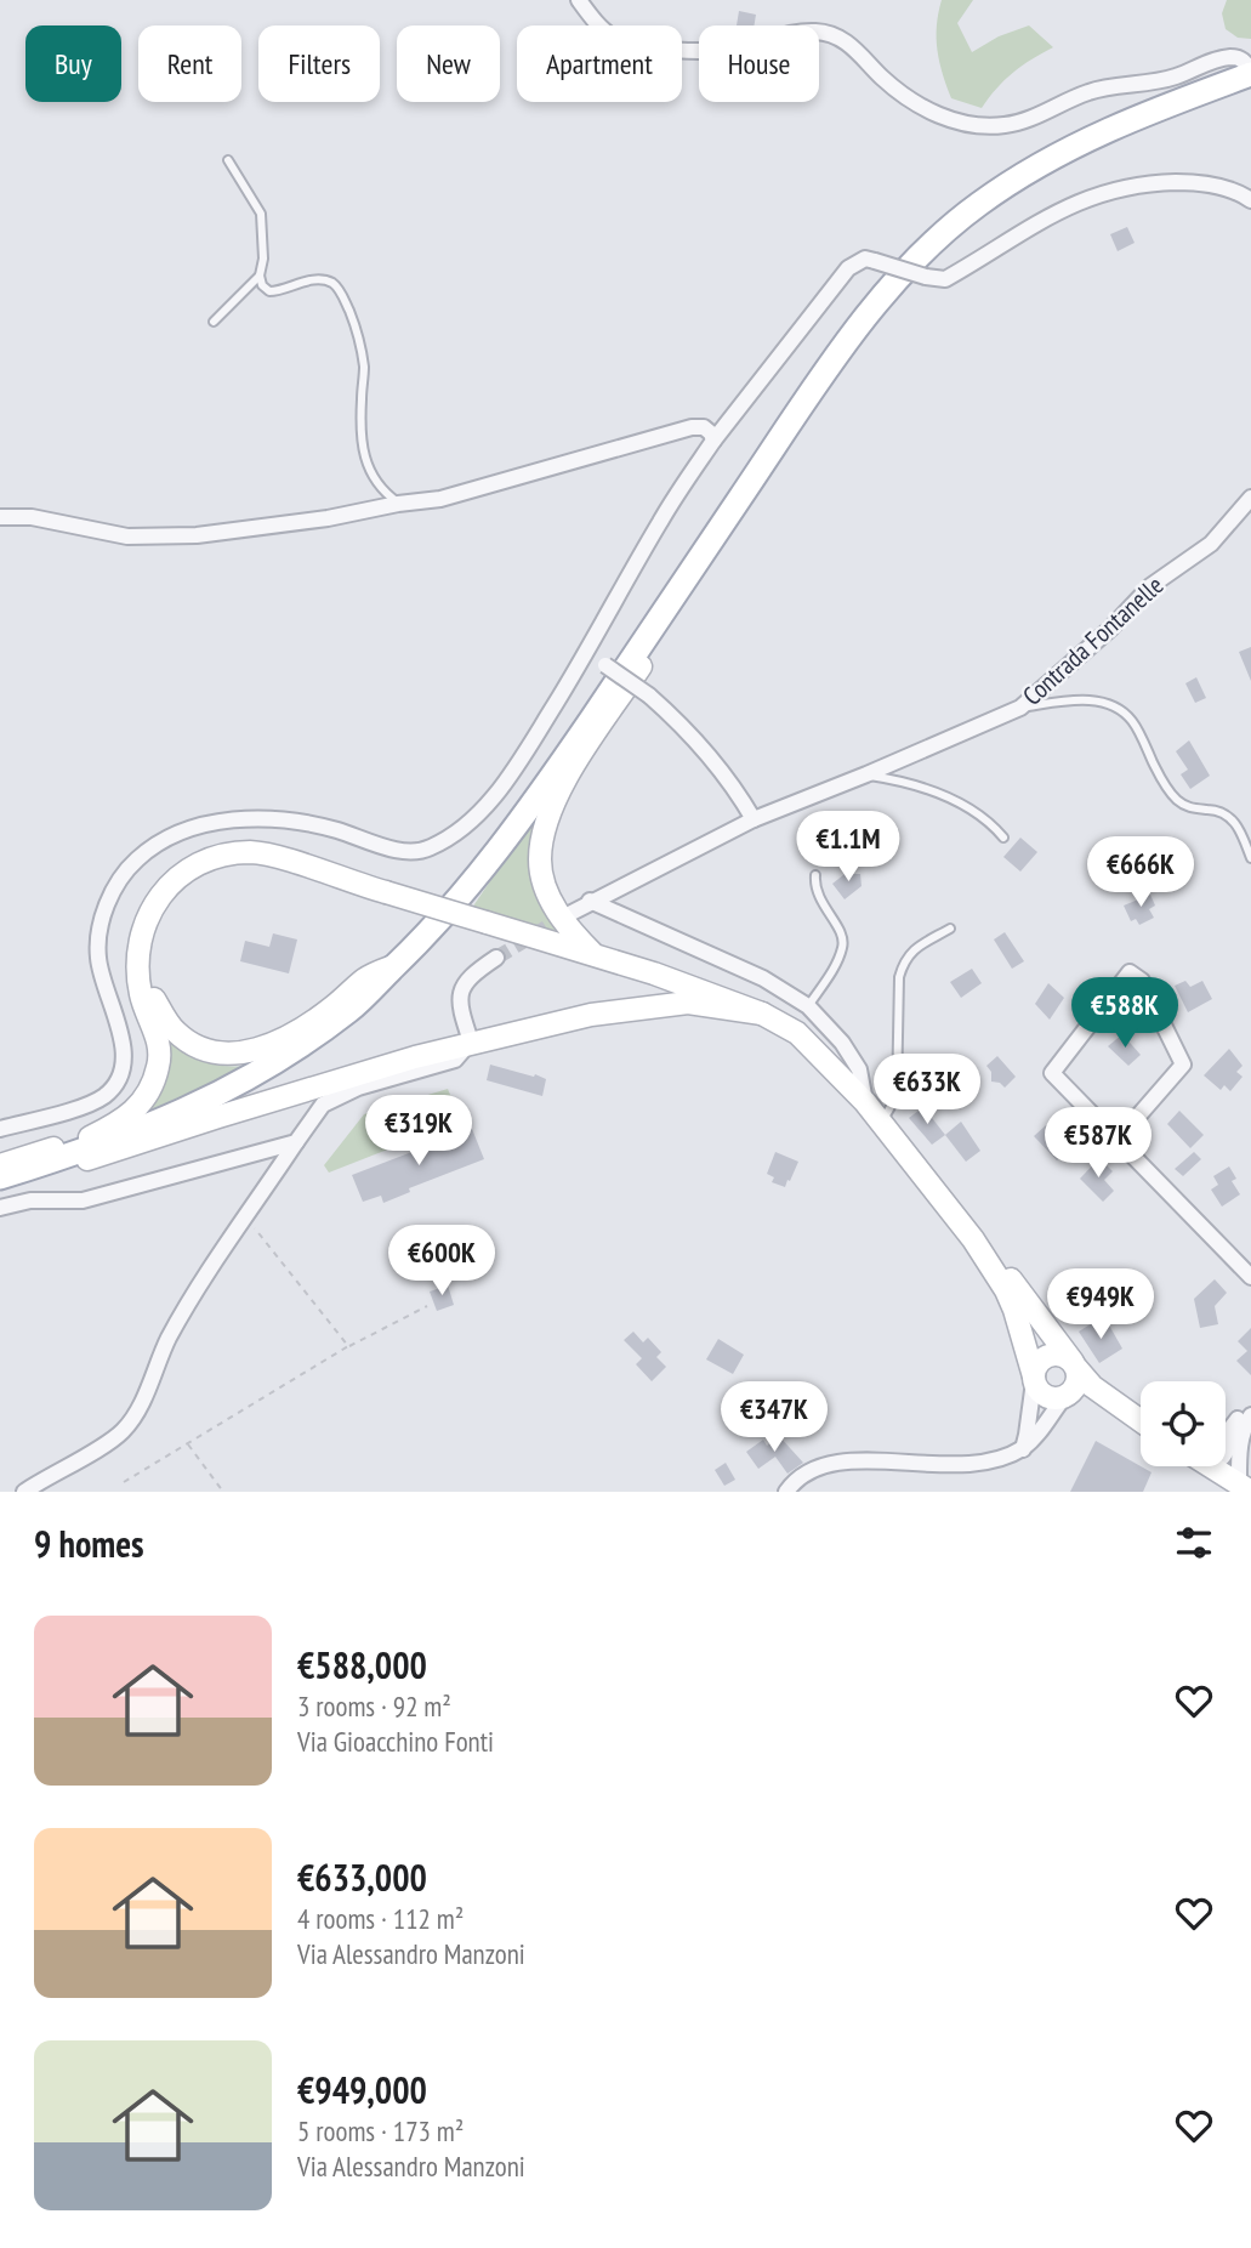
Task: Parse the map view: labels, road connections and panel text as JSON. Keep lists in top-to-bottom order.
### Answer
{
  "streets": {
    "street": ["Contrada Fontanelle"]
  },
  "page": {
    "chip": [
      "Buy",
      "Rent",
      "Filters",
      "New",
      "Apartment",
      "House"
    ],
    "price": [
      "€1.1M",
      "€666K",
      "€588K",
      "€633K",
      "€319K",
      "€587K",
      "€600K",
      "€949K",
      "€347K"
    ],
    "heading": "9 homes",
    "list": [
      {
        "name": "€588,000",
        "note": "3 rooms · 92 m² · Via Gioacchino Fonti"
      },
      {
        "name": "€633,000",
        "note": "4 rooms · 112 m² · Via Alessandro Manzoni"
      },
      {
        "name": "€949,000",
        "note": "5 rooms · 173 m² · Via Alessandro Manzoni"
      }
    ]
  }
}
